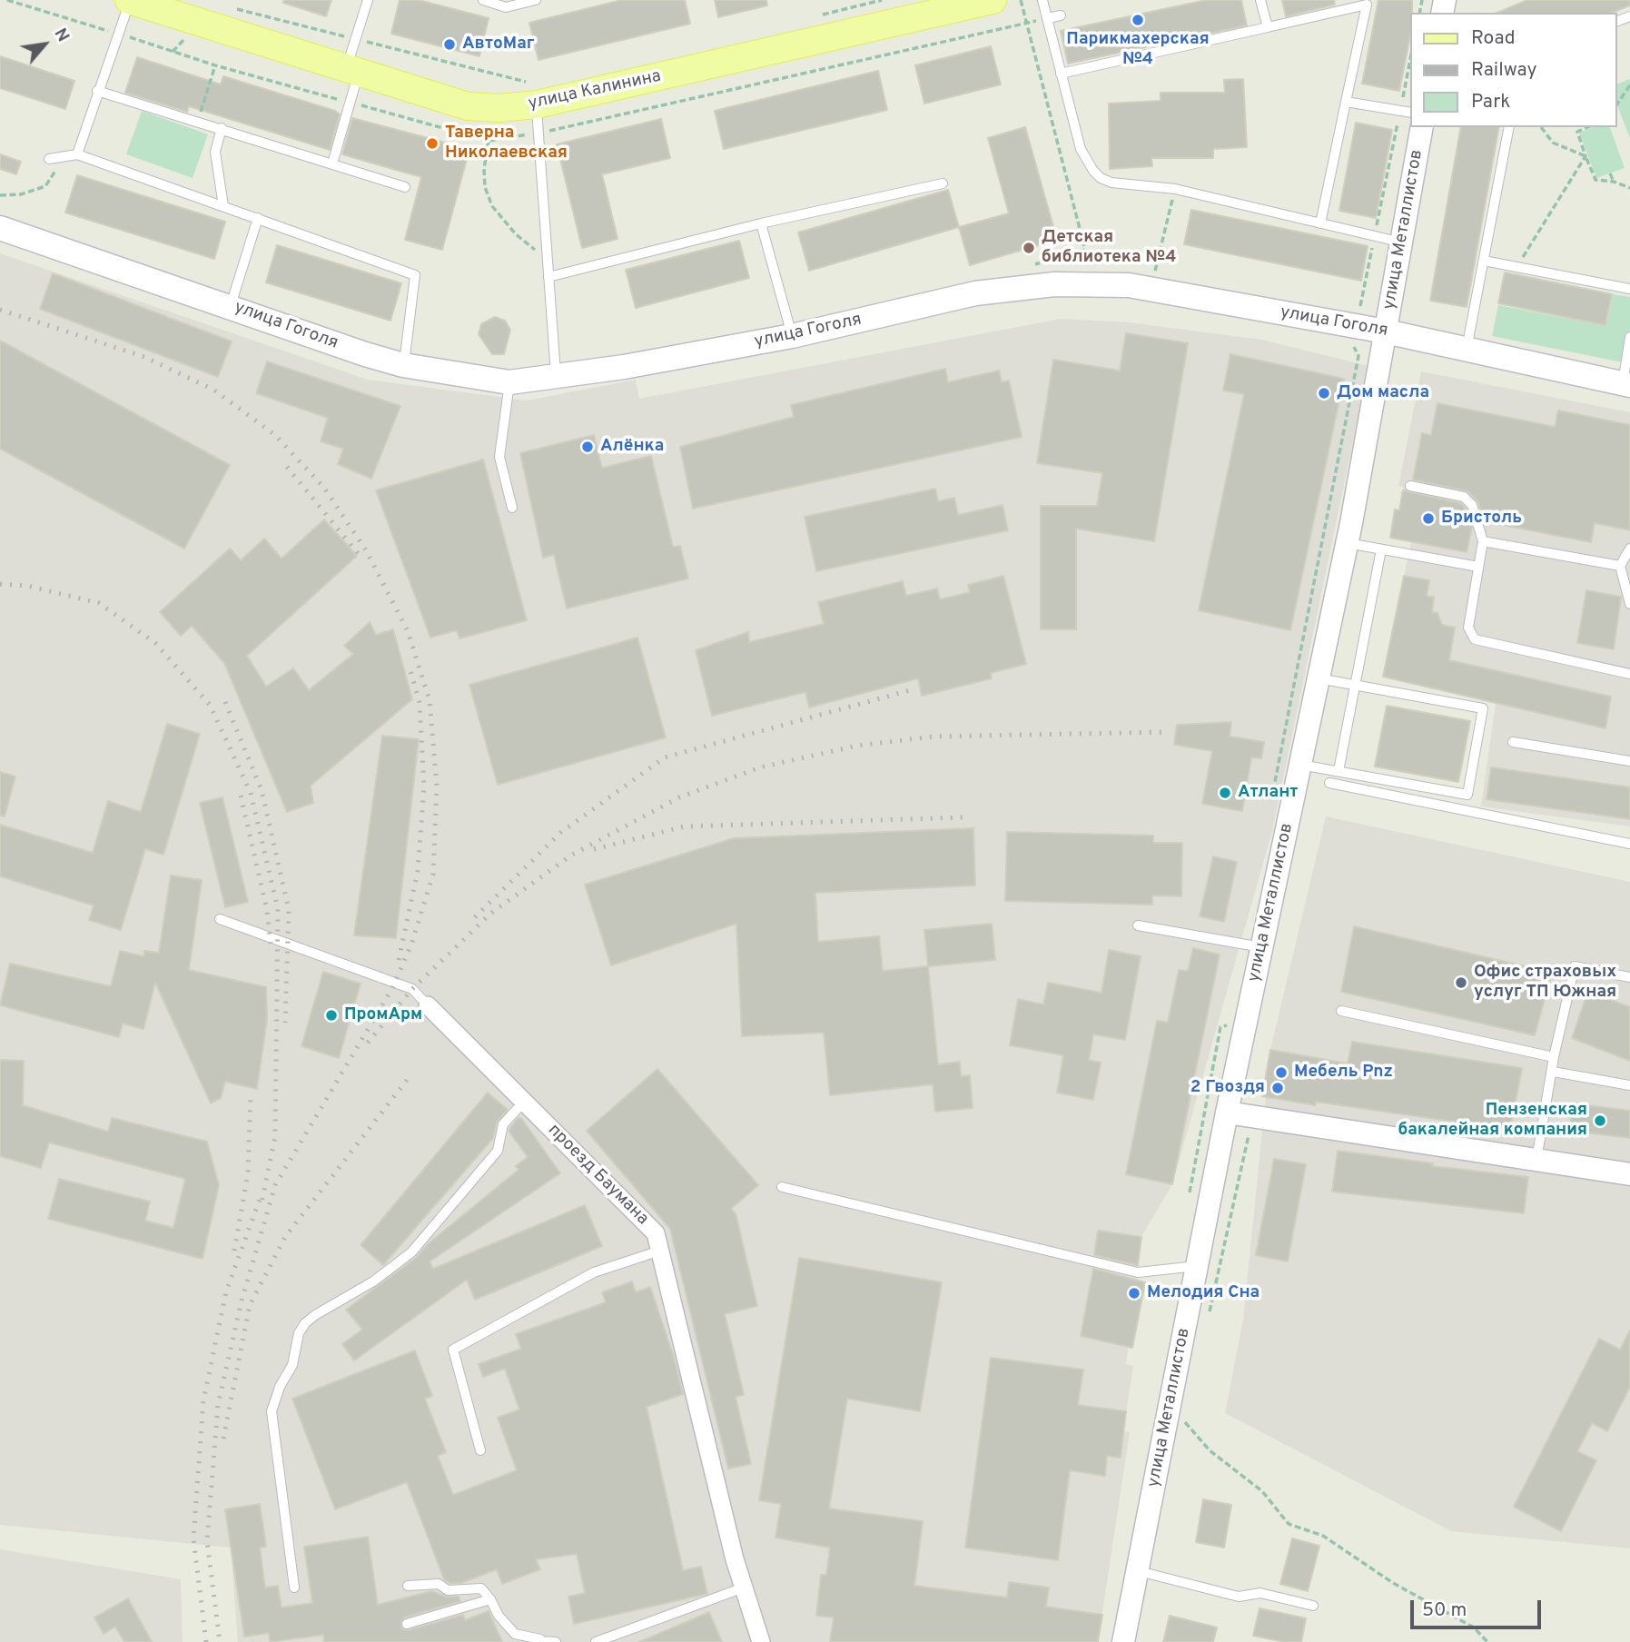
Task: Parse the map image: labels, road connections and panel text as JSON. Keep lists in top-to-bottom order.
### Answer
{
  "streets": {
    "main road": ["улица Калинина", "улица Гоголя"],
    "street": ["улица Металлистов", "проезд Баумана"]
  },
  "crossings": [
    ["улица Металлистов", "улица Гоголя"]
  ],
  "places": [
    "Парикмахерская №4",
    "АвтоМаг",
    "Таверна Николаевская",
    "Детская библиотека №4",
    "Дом масла",
    "Алёнка",
    "Бристоль",
    "Атлант",
    "Офис страховых услуг ТП Южная",
    "ПромАрм",
    "Мебель Pnz",
    "2 Гвоздя",
    "Пензенская бакалейная компания",
    "Мелодия Сна"
  ],
  "legend": ["Road", "Railway", "Park"],
  "scale_bar": "50 m",
  "north": "top right"
}
